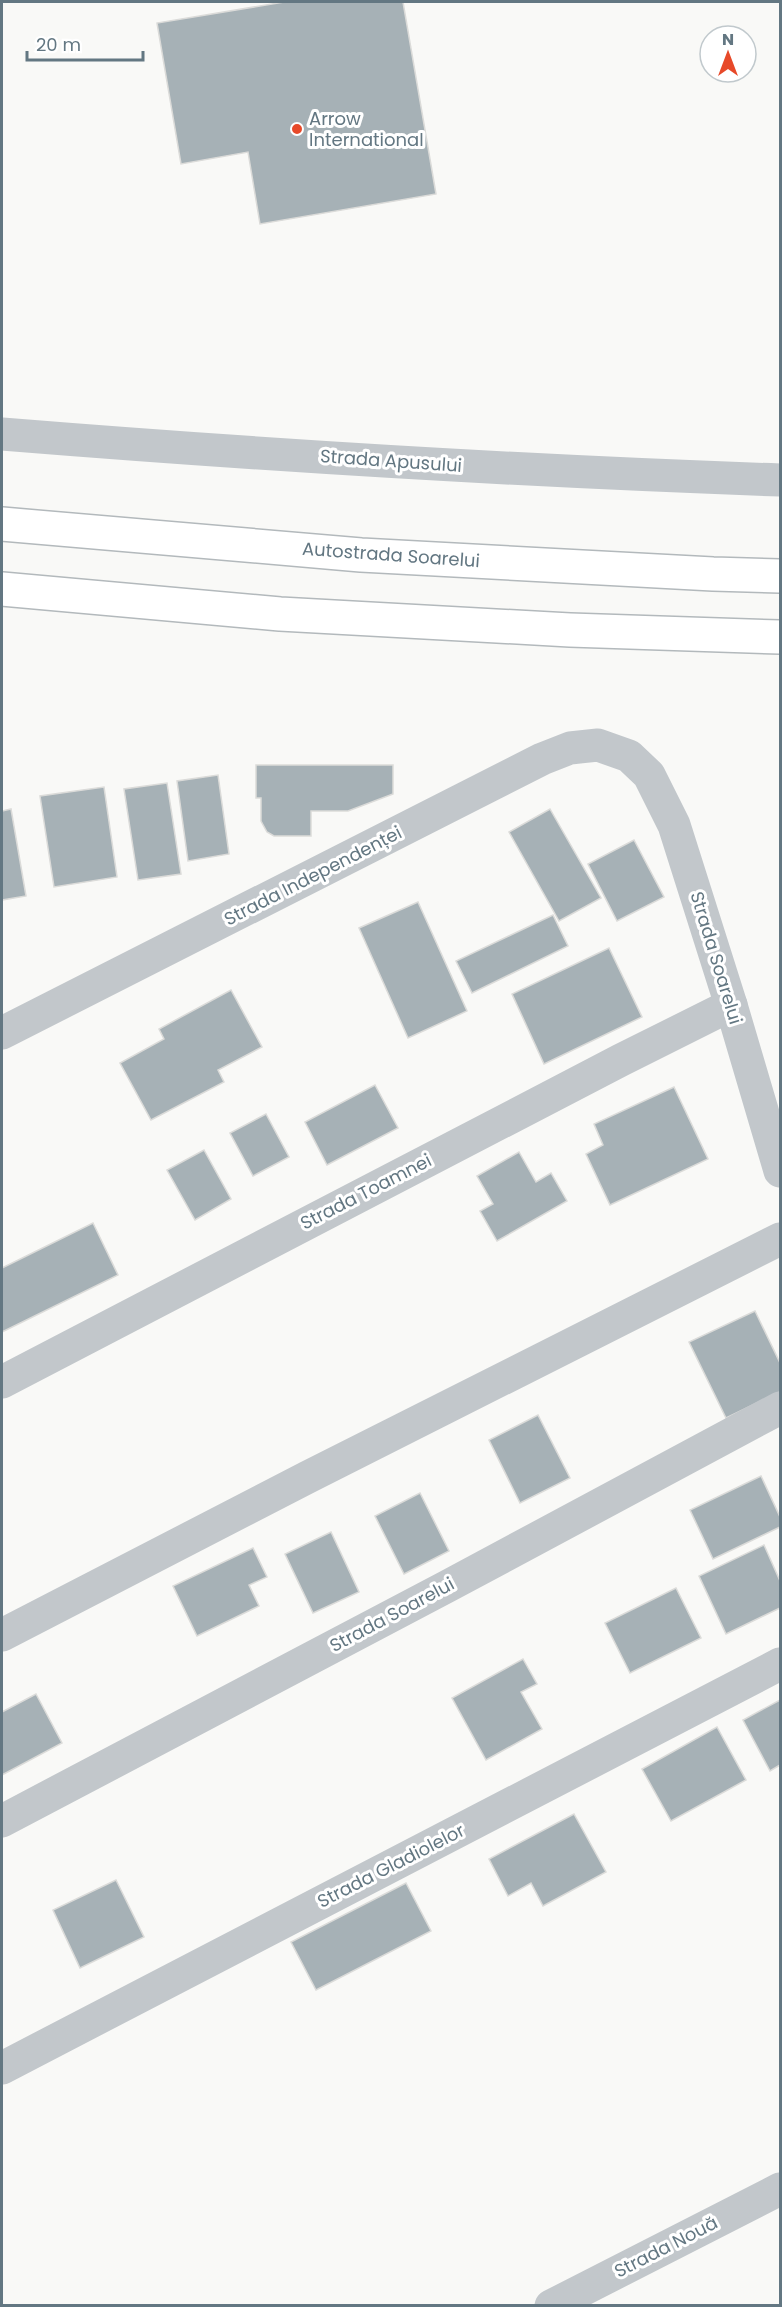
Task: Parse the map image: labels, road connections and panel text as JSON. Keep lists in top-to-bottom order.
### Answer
{
  "streets": {
    "highway": ["Autostrada Soarelui"],
    "street": [
      "Strada Apusului",
      "Strada Independenței",
      "Strada Soarelui",
      "Strada Toamnei",
      "Strada Gladiolelor",
      "Strada Nouă"
    ]
  },
  "crossings": [
    ["Strada Independenței", "Strada Soarelui"],
    ["Strada Soarelui", "Strada Toamnei"]
  ],
  "places": ["Arrow International"],
  "scale_bar": "20 m",
  "north": "top"
}
